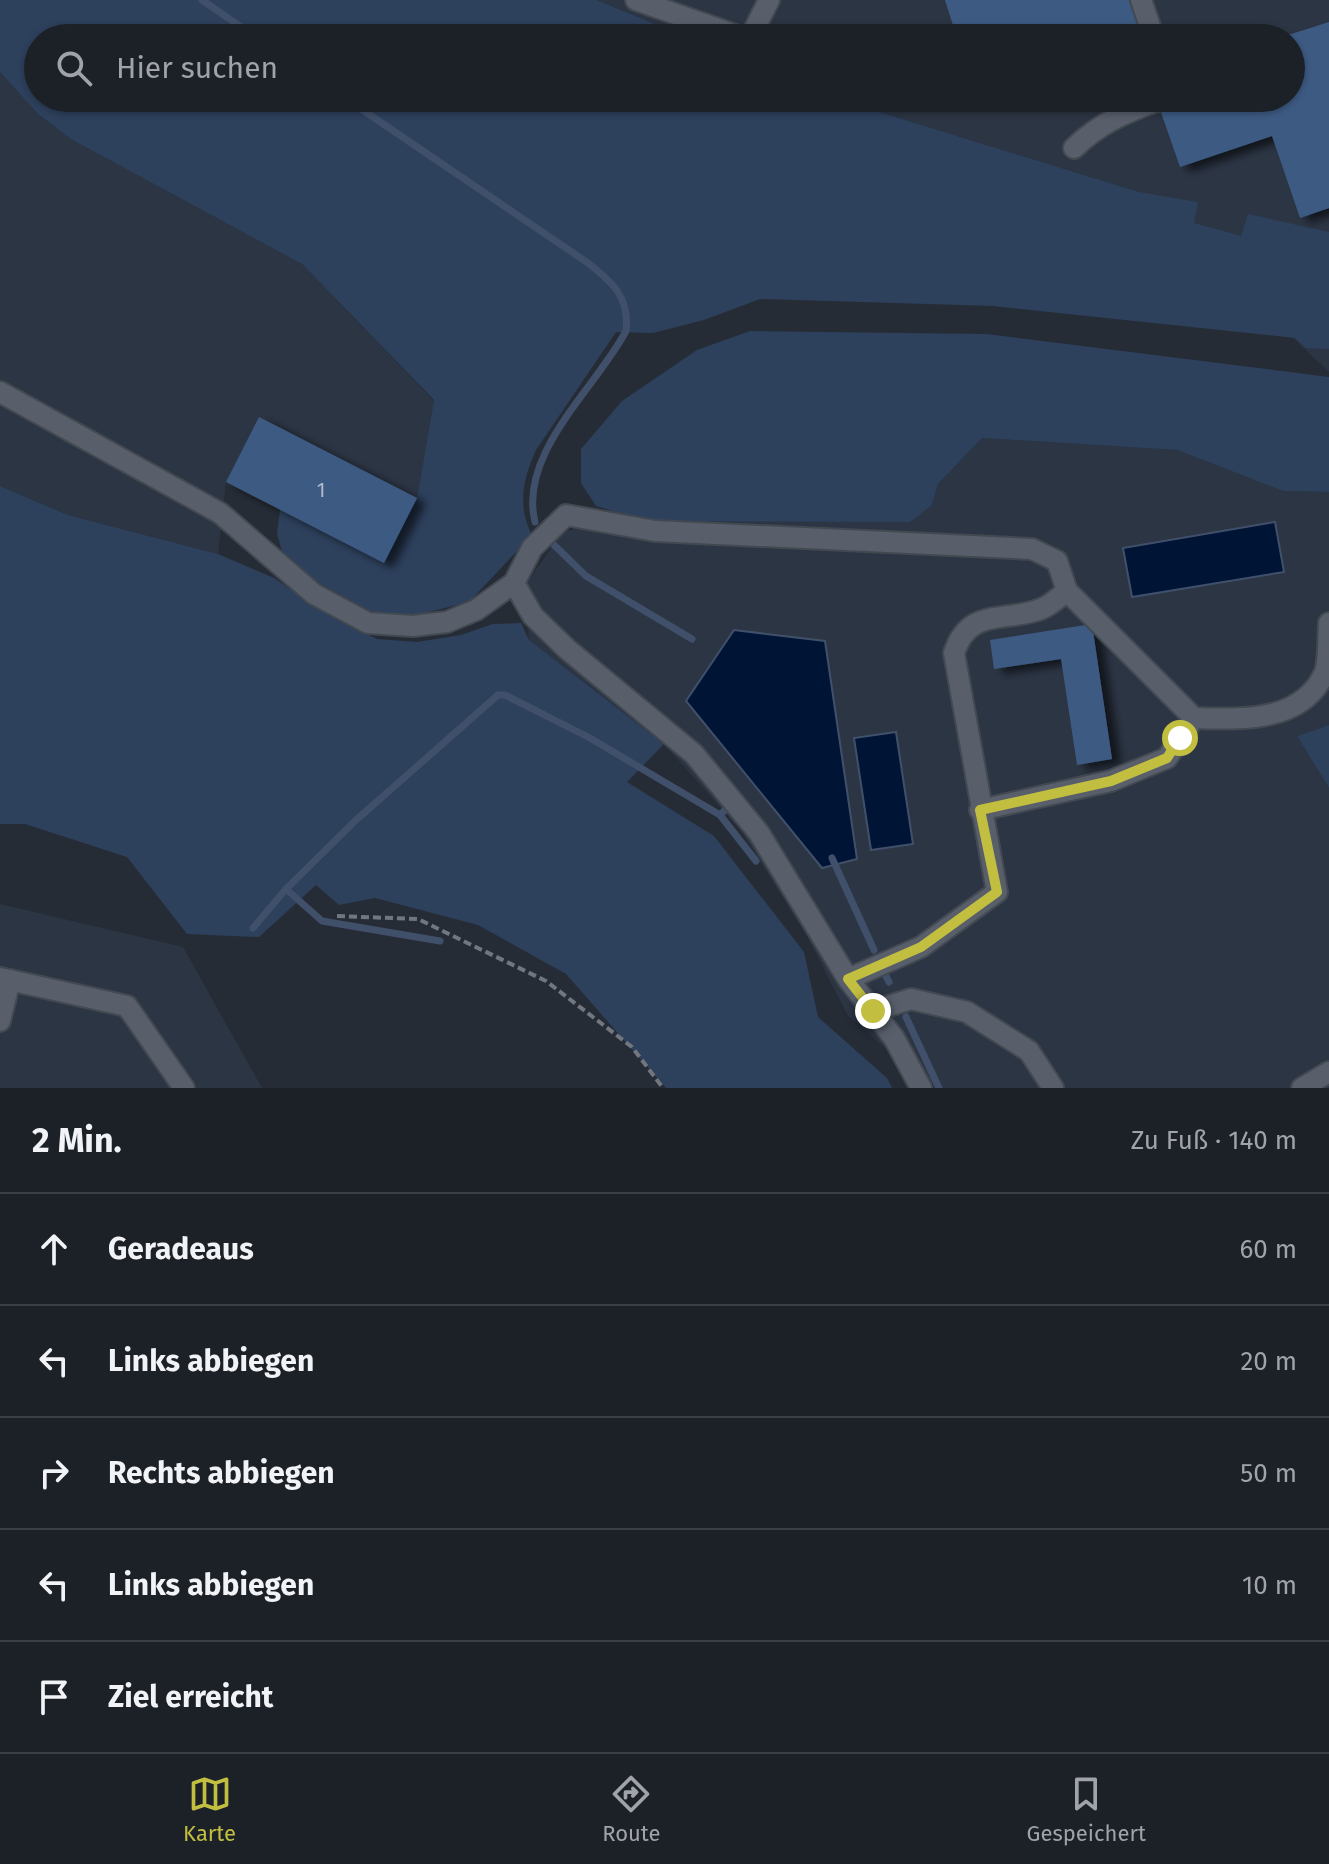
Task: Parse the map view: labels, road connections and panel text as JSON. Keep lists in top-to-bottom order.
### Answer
{
  "house_numbers": ["1"],
  "page": {
    "search": "Hier suchen",
    "heading": ["2 Min.", "Zu Fuß · 140 m"],
    "list": [
      ["Geradeaus", "60 m"],
      ["Links abbiegen", "20 m"],
      ["Rechts abbiegen", "50 m"],
      ["Links abbiegen", "10 m"],
      "Ziel erreicht"
    ],
    "nav": ["Karte", "Route", "Gespeichert"]
  }
}
